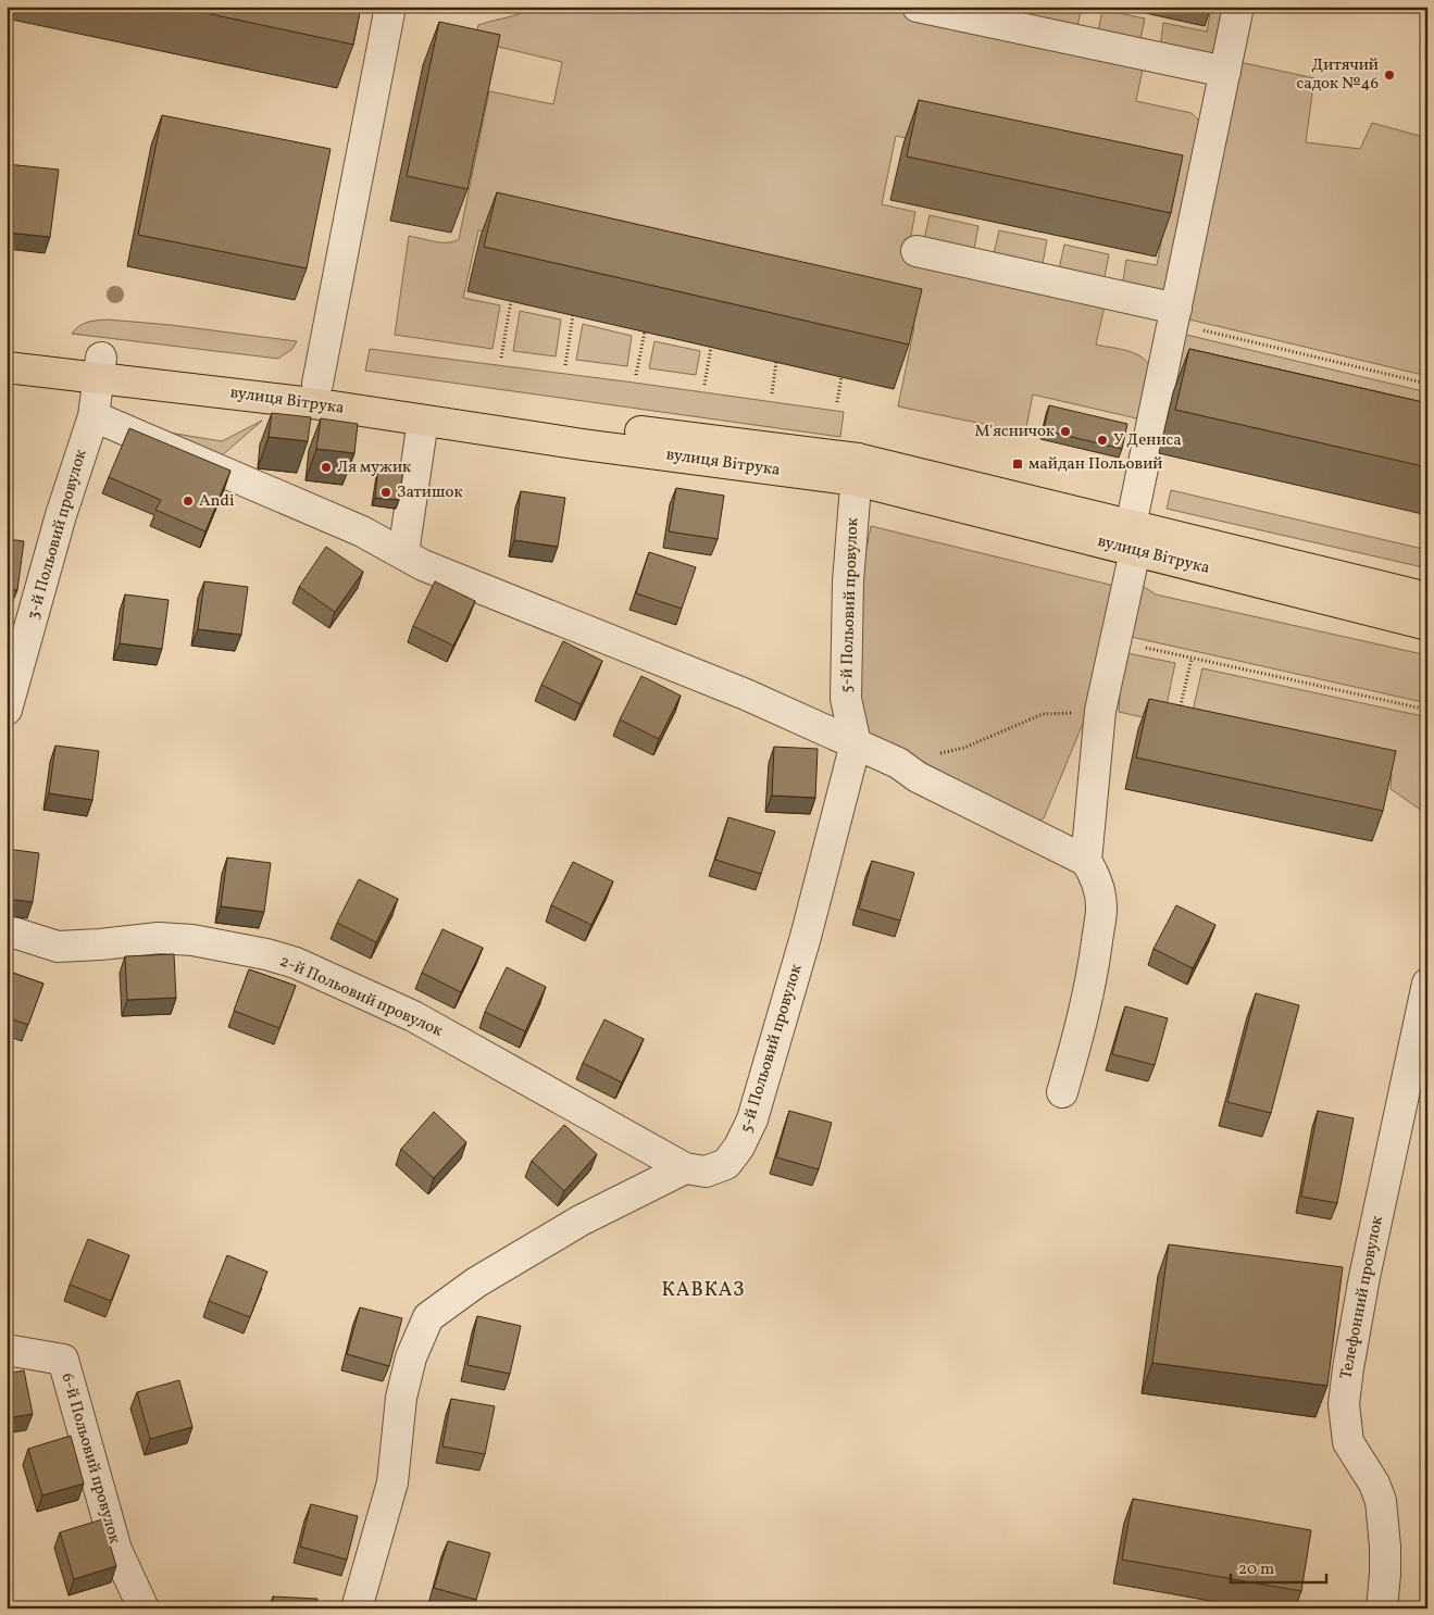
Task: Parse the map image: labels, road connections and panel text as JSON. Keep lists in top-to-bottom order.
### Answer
{
  "streets": {
    "main road": ["вулиця Вітрука"],
    "street": [
      "3-й Польовий провулок",
      "5-й Польовий провулок",
      "2-й Польовий провулок",
      "Телефонний провулок",
      "6-й Польовий провулок"
    ]
  },
  "crossings": [
    ["вулиця Вітрука", "3-й Польовий провулок"],
    ["вулиця Вітрука", "5-й Польовий провулок"],
    ["5-й Польовий провулок", "2-й Польовий провулок"]
  ],
  "districts": ["КАВКАЗ"],
  "places": {
    "other": [
      "Дитячий садок №46",
      "М'ясничок",
      "У Дениса",
      "Ля мужик",
      "Затишок",
      "Andi"
    ],
    "transit": ["майдан Польовий"]
  },
  "scale_bar": "20 m"
}
